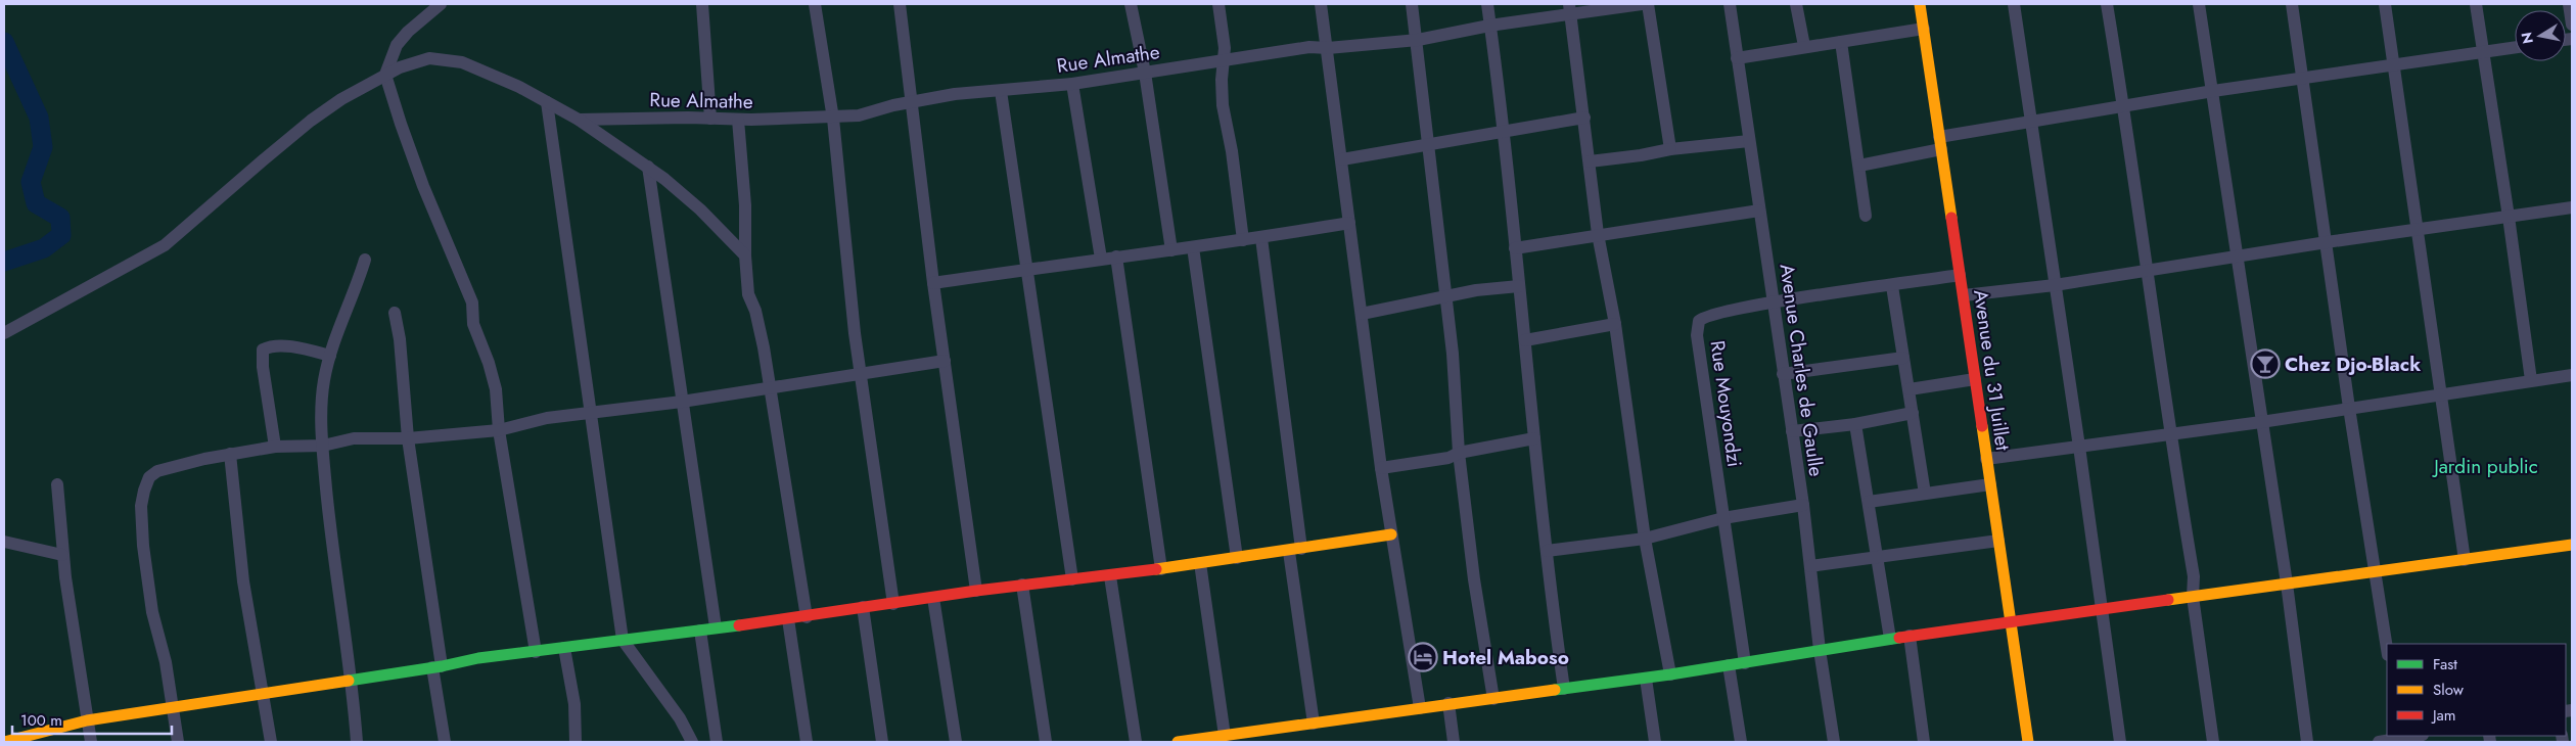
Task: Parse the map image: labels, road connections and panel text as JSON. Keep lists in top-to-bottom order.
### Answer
{
  "streets": {
    "street": [
      "Rue Almathe",
      "Avenue Charles de Gaulle",
      "Avenue du 31 Juillet",
      "Rue Mouyondzi"
    ]
  },
  "crossings": [
    ["Avenue Charles de Gaulle", "Rue Mouyondzi"],
    ["Avenue du 31 Juillet", "Rue Mouyondzi"]
  ],
  "parks": ["Jardin public"],
  "places": {
    "bar": ["Chez Djo-Black"],
    "hotel": ["Hotel Maboso"]
  },
  "legend": ["Fast", "Slow", "Jam"],
  "scale_bar": "100 m",
  "north": "left"
}
